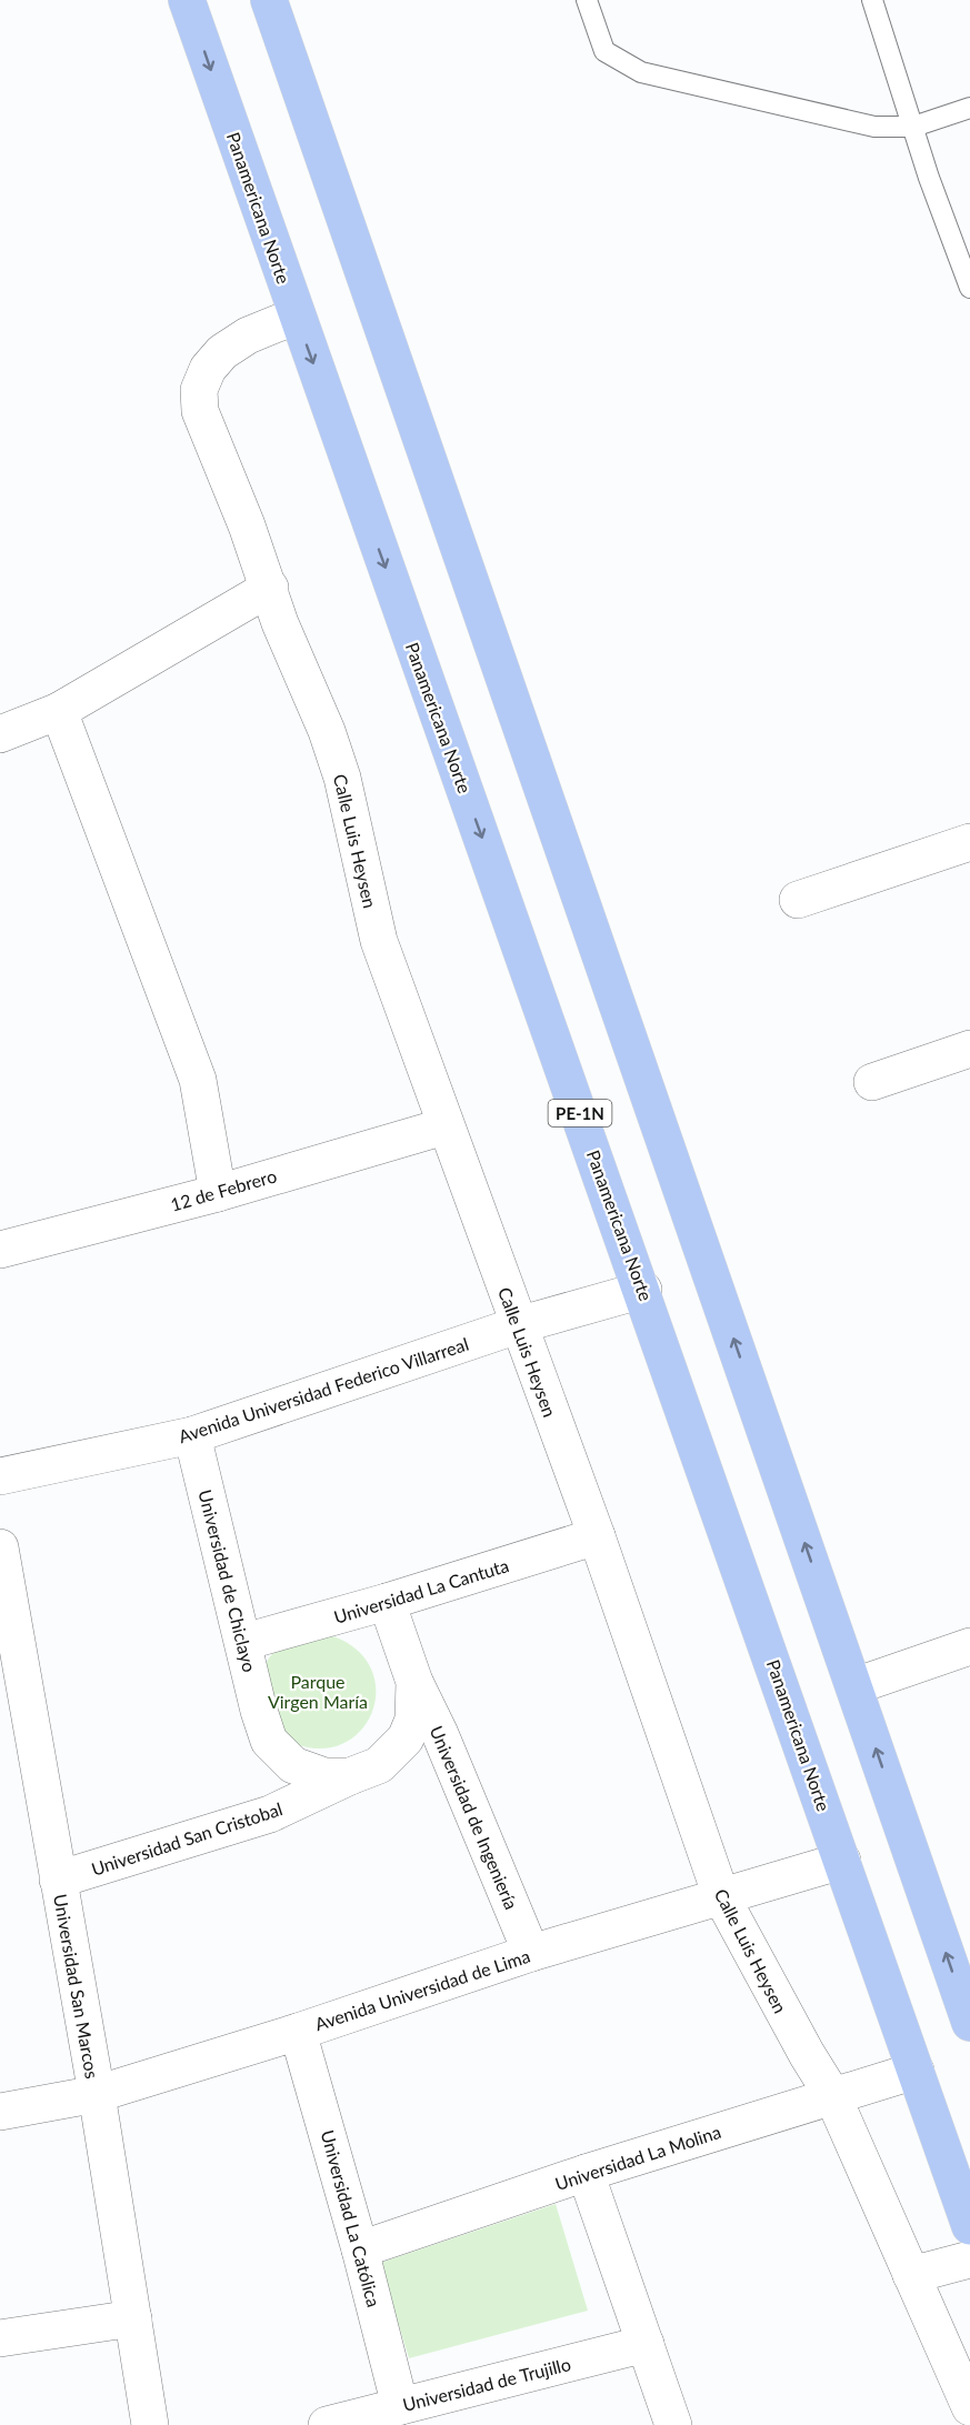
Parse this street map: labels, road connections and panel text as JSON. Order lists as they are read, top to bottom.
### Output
{
  "streets": {
    "highway": ["Panamericana Norte", "PE-1N"],
    "street": [
      "Calle Luis Heysen",
      "12 de Febrero",
      "Avenida Universidad Federico Villarreal",
      "Universidad de Chiclayo",
      "Universidad La Cantuta",
      "Universidad de Ingeniería",
      "Universidad San Cristobal",
      "Universidad San Marcos",
      "Avenida Universidad de Lima",
      "Universidad La Molina",
      "Universidad La Católica",
      "Universidad de Trujillo"
    ]
  },
  "crossings": [
    ["Panamericana Norte", "Calle Luis Heysen"],
    ["Panamericana Norte", "Avenida Universidad Federico Villarreal"],
    ["Panamericana Norte", "Avenida Universidad de Lima"],
    ["Panamericana Norte", "Universidad La Molina"],
    ["Calle Luis Heysen", "12 de Febrero"],
    ["Calle Luis Heysen", "Avenida Universidad Federico Villarreal"],
    ["Calle Luis Heysen", "Universidad La Cantuta"],
    ["Calle Luis Heysen", "Avenida Universidad de Lima"],
    ["Calle Luis Heysen", "Universidad La Molina"],
    ["Avenida Universidad Federico Villarreal", "Universidad de Chiclayo"],
    ["Universidad de Chiclayo", "Universidad La Cantuta"],
    ["Universidad de Chiclayo", "Universidad de Ingeniería"],
    ["Universidad de Chiclayo", "Universidad San Cristobal"],
    ["Universidad La Cantuta", "Universidad de Ingeniería"],
    ["Universidad La Cantuta", "Universidad San Cristobal"],
    ["Universidad de Ingeniería", "Universidad San Cristobal"],
    ["Universidad de Ingeniería", "Avenida Universidad de Lima"],
    ["Universidad San Cristobal", "Universidad San Marcos"],
    ["Universidad San Marcos", "Avenida Universidad de Lima"],
    ["Avenida Universidad de Lima", "Universidad La Católica"],
    ["Universidad La Molina", "Universidad La Católica"],
    ["Universidad La Católica", "Universidad de Trujillo"]
  ],
  "parks": ["Parque Virgen María"]
}
